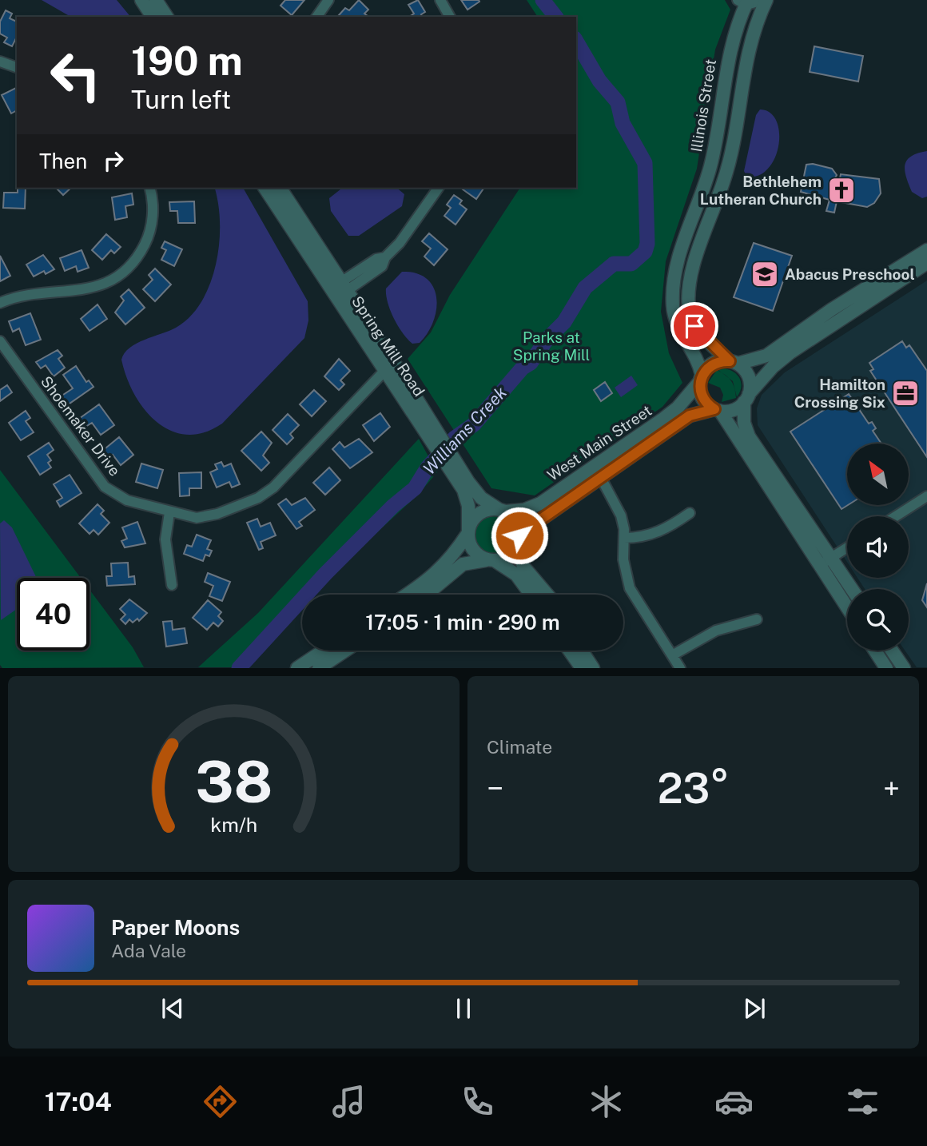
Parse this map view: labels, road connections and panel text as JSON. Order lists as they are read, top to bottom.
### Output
{
  "streets": {
    "street": [
      "Illinois Street",
      "Spring Mill Road",
      "Shoemaker Drive",
      "West Main Street"
    ]
  },
  "crossings": [
    ["Illinois Street", "West Main Street"],
    ["Spring Mill Road", "Shoemaker Drive"],
    ["Spring Mill Road", "West Main Street"]
  ],
  "water": ["Williams Creek"],
  "parks": ["Parks at Spring Mill"],
  "places": {
    "church": ["Bethlehem Lutheran Church"],
    "school or university": ["Abacus Preschool"],
    "office": ["Hamilton Crossing Six"]
  },
  "north": "top left",
  "page": {
    "turn": ["190 m", "Turn left"],
    "then": "Then",
    "limit": "40",
    "trip": "17:05 · 1 min · 290 m",
    "tile": "Climate",
    "heat": ["−", "23°", "+"],
    "song": ["Paper Moons", "Ada Vale"],
    "tabs": "17:04",
    "gauge": ["38", "km/h"]
  }
}
